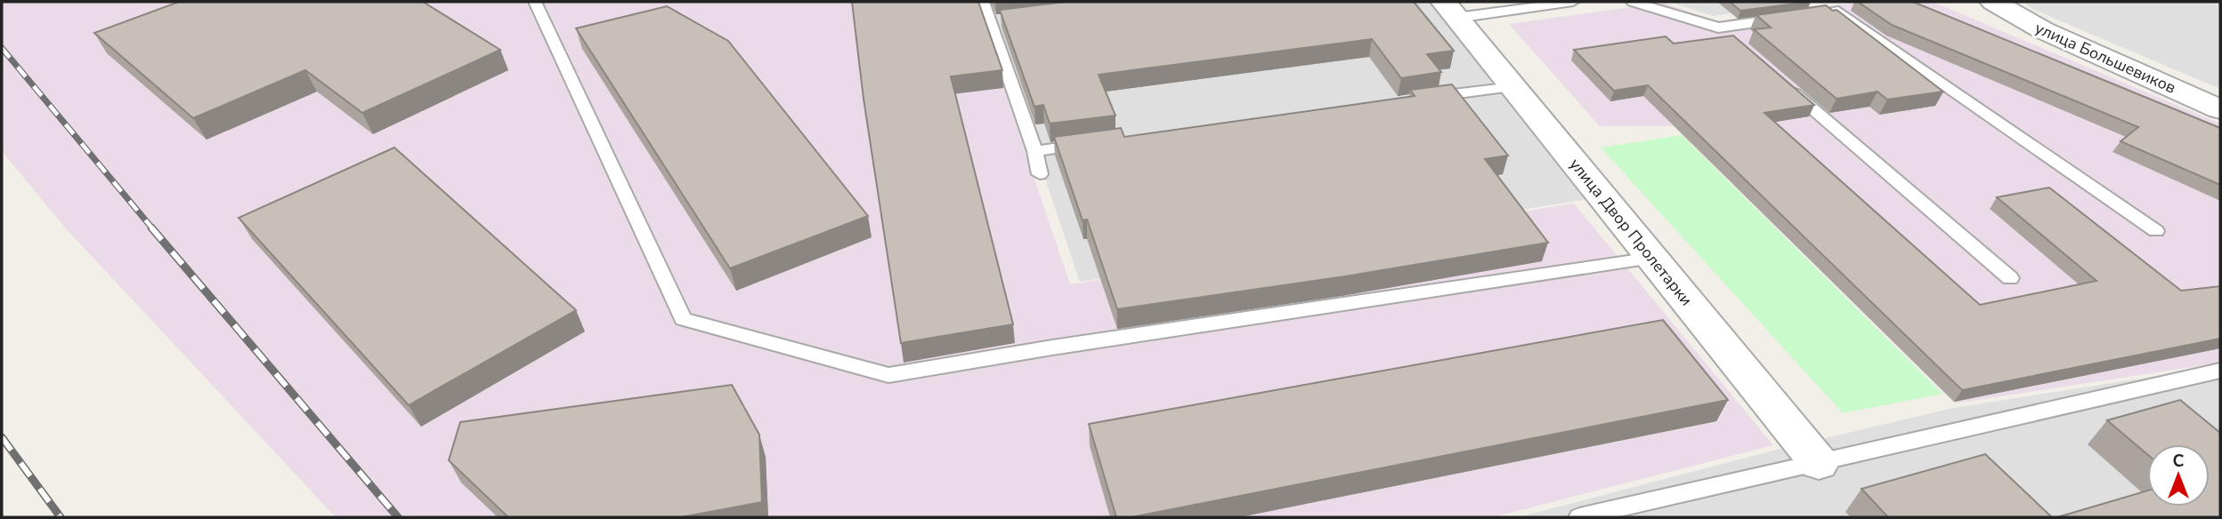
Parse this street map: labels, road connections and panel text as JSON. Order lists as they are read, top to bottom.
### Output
{
  "streets": {
    "street": ["улица Большевиков", "улица Двор Пролетарки"]
  },
  "north": "top"
}
